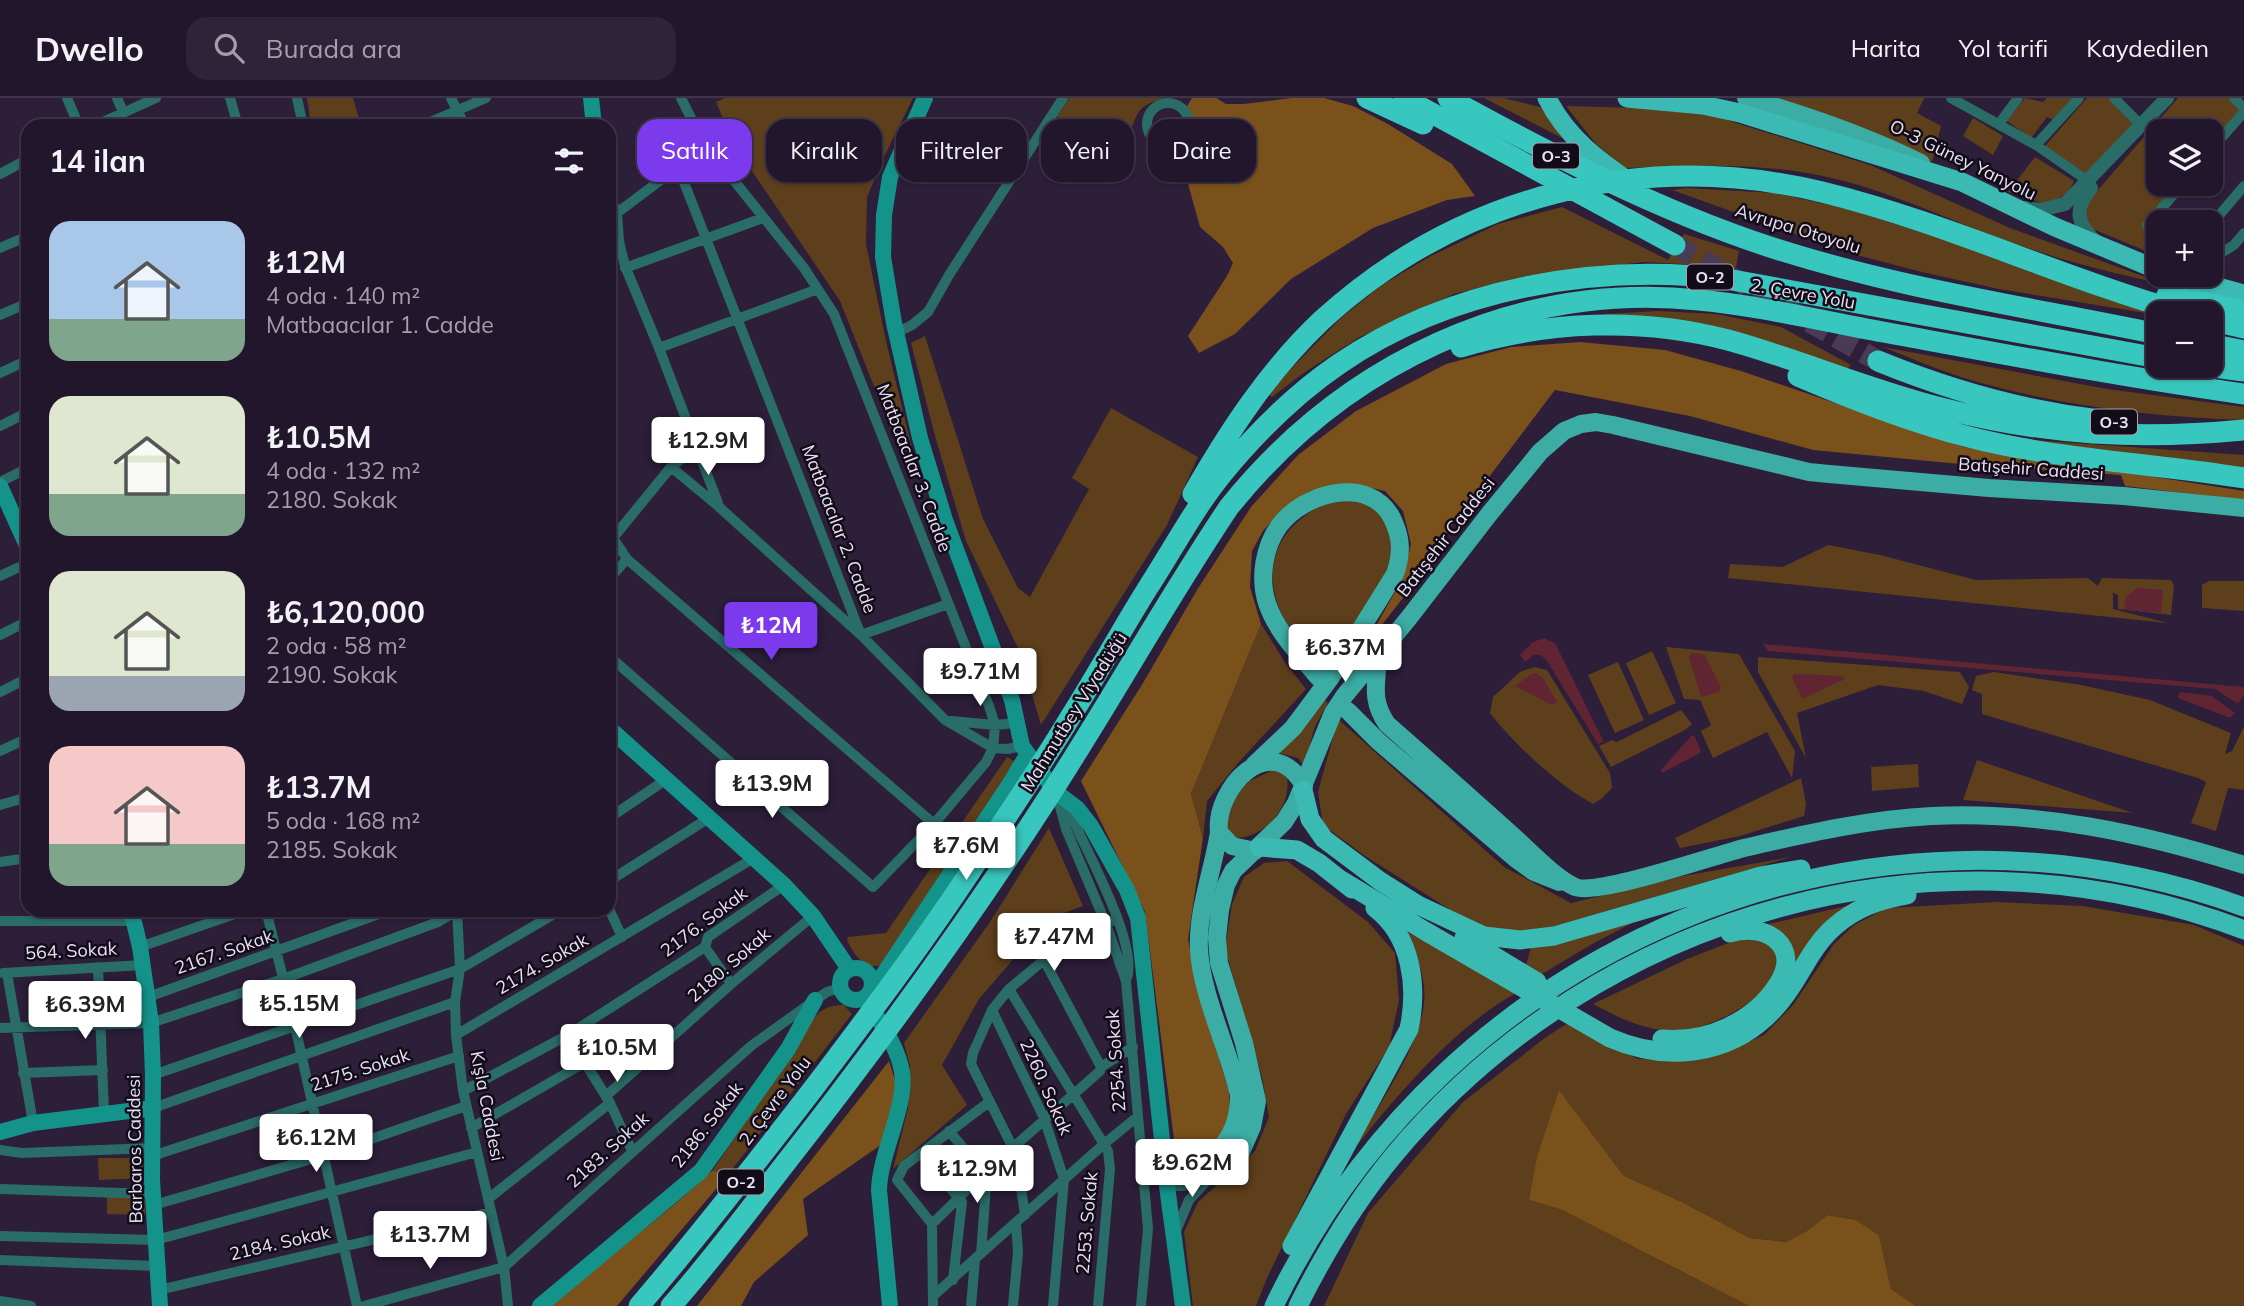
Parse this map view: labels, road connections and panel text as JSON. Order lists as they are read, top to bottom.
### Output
{
  "streets": {
    "highway": [
      "O-3",
      "O-3 Güney Yanyolu",
      "Avrupa Otoyolu",
      "O-2",
      "2. Çevre Yolu",
      "Mahmutbey Viyadüğü"
    ],
    "main road": ["Batışehir Caddesi", "2186. Sokak", "Barbaros Caddesi"],
    "street": [
      "Matbaacılar 3. Cadde",
      "Matbaacılar 2. Cadde",
      "2176. Sokak",
      "564. Sokak",
      "2167. Sokak",
      "2174. Sokak",
      "2180. Sokak",
      "2254. Sokak",
      "2175. Sokak",
      "2260. Sokak",
      "Kışla Caddesi",
      "2183. Sokak",
      "2253. Sokak",
      "2184. Sokak"
    ]
  },
  "crossings": [
    ["2. Çevre Yolu", "Mahmutbey Viyadüğü"],
    ["2176. Sokak", "Kışla Caddesi"],
    ["564. Sokak", "Barbaros Caddesi"],
    ["2167. Sokak", "Barbaros Caddesi"],
    ["2174. Sokak", "Kışla Caddesi"],
    ["2180. Sokak", "Kışla Caddesi"],
    ["2175. Sokak", "Kışla Caddesi"],
    ["2175. Sokak", "Barbaros Caddesi"],
    ["Kışla Caddesi", "2183. Sokak"],
    ["Kışla Caddesi", "2184. Sokak"],
    ["2186. Sokak", "2183. Sokak"],
    ["Barbaros Caddesi", "2184. Sokak"]
  ],
  "page": {
    "header": "Dwello",
    "search": "Burada ara",
    "nav": ["Harita", "Yol tarifi", "Kaydedilen"],
    "map_buttons": ["+", "−"],
    "chip": [
      "Satılık",
      "Kiralık",
      "Filtreler",
      "Yeni",
      "Daire"
    ],
    "heading": "14 ilan",
    "list": [
      {
        "name": "₺12M",
        "note": "4 oda · 140 m² · Matbaacılar 1. Cadde"
      },
      {
        "name": "₺10.5M",
        "note": "4 oda · 132 m² · 2180. Sokak"
      },
      {
        "name": "₺6,120,000",
        "note": "2 oda · 58 m² · 2190. Sokak"
      },
      {
        "name": "₺13.7M",
        "note": "5 oda · 168 m² · 2185. Sokak"
      }
    ],
    "price": [
      "₺12.9M",
      "₺12M",
      "₺6.37M",
      "₺9.71M",
      "₺13.9M",
      "₺7.6M",
      "₺7.47M",
      "₺5.15M",
      "₺6.39M",
      "₺10.5M",
      "₺6.12M",
      "₺9.62M",
      "₺12.9M",
      "₺13.7M"
    ]
  }
}
